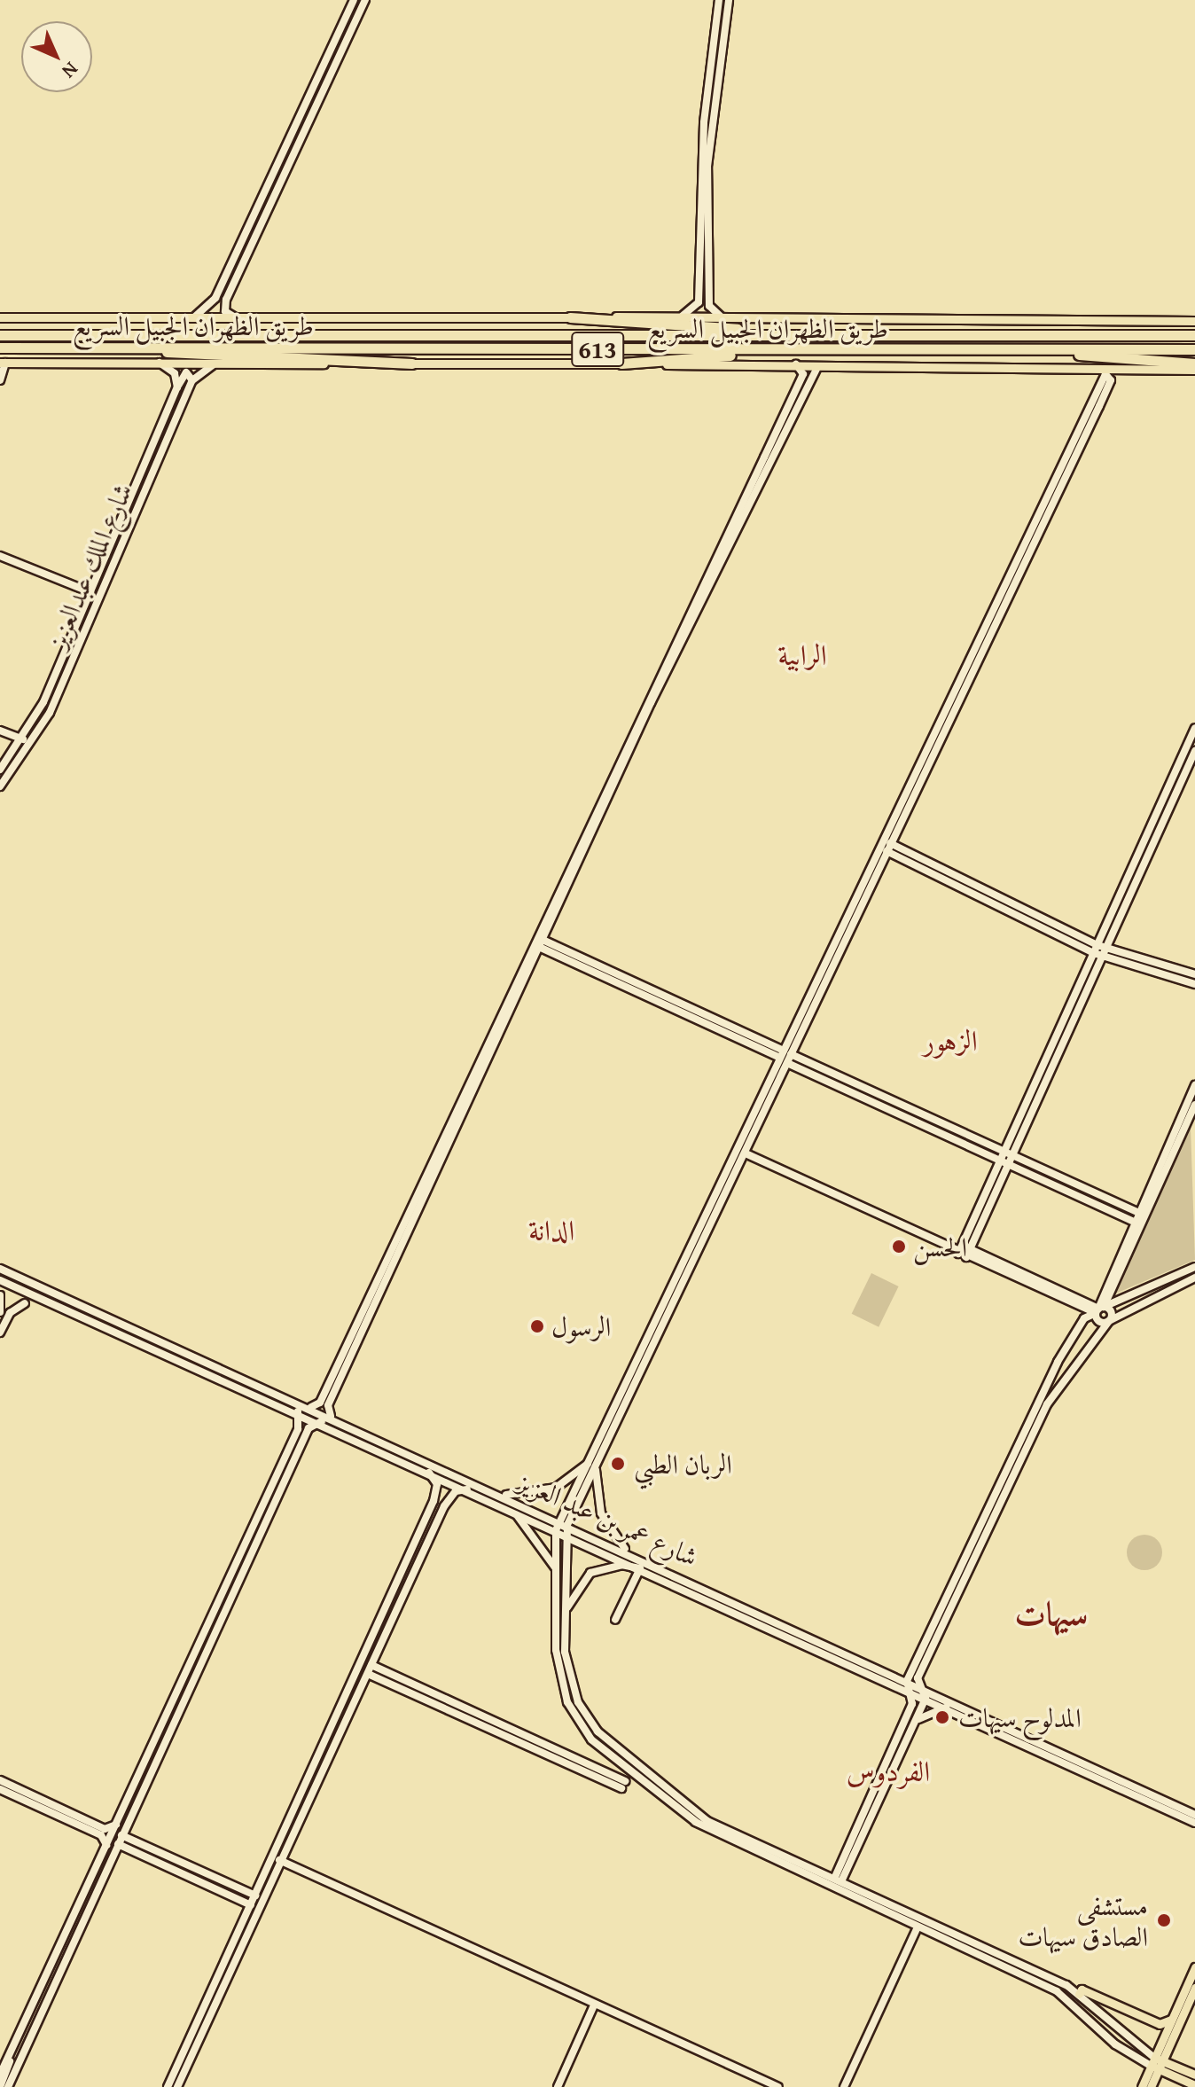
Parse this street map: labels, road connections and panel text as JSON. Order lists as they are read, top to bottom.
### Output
{
  "streets": {
    "highway": ["طريق الظهران الجبيل السريع", "613"],
    "street": ["شارع الملك عبدالعزيز", "شارع عمر بن عبد العزيز"]
  },
  "districts": [
    "الرابية",
    "الزهور",
    "الدانة",
    "سيهات",
    "الفردوس"
  ],
  "places": [
    "الحسن",
    "الرسول",
    "الربان الطبي",
    "المدلوح سيهات",
    "مستشفى الصادق سيهات"
  ],
  "north": "bottom right"
}
